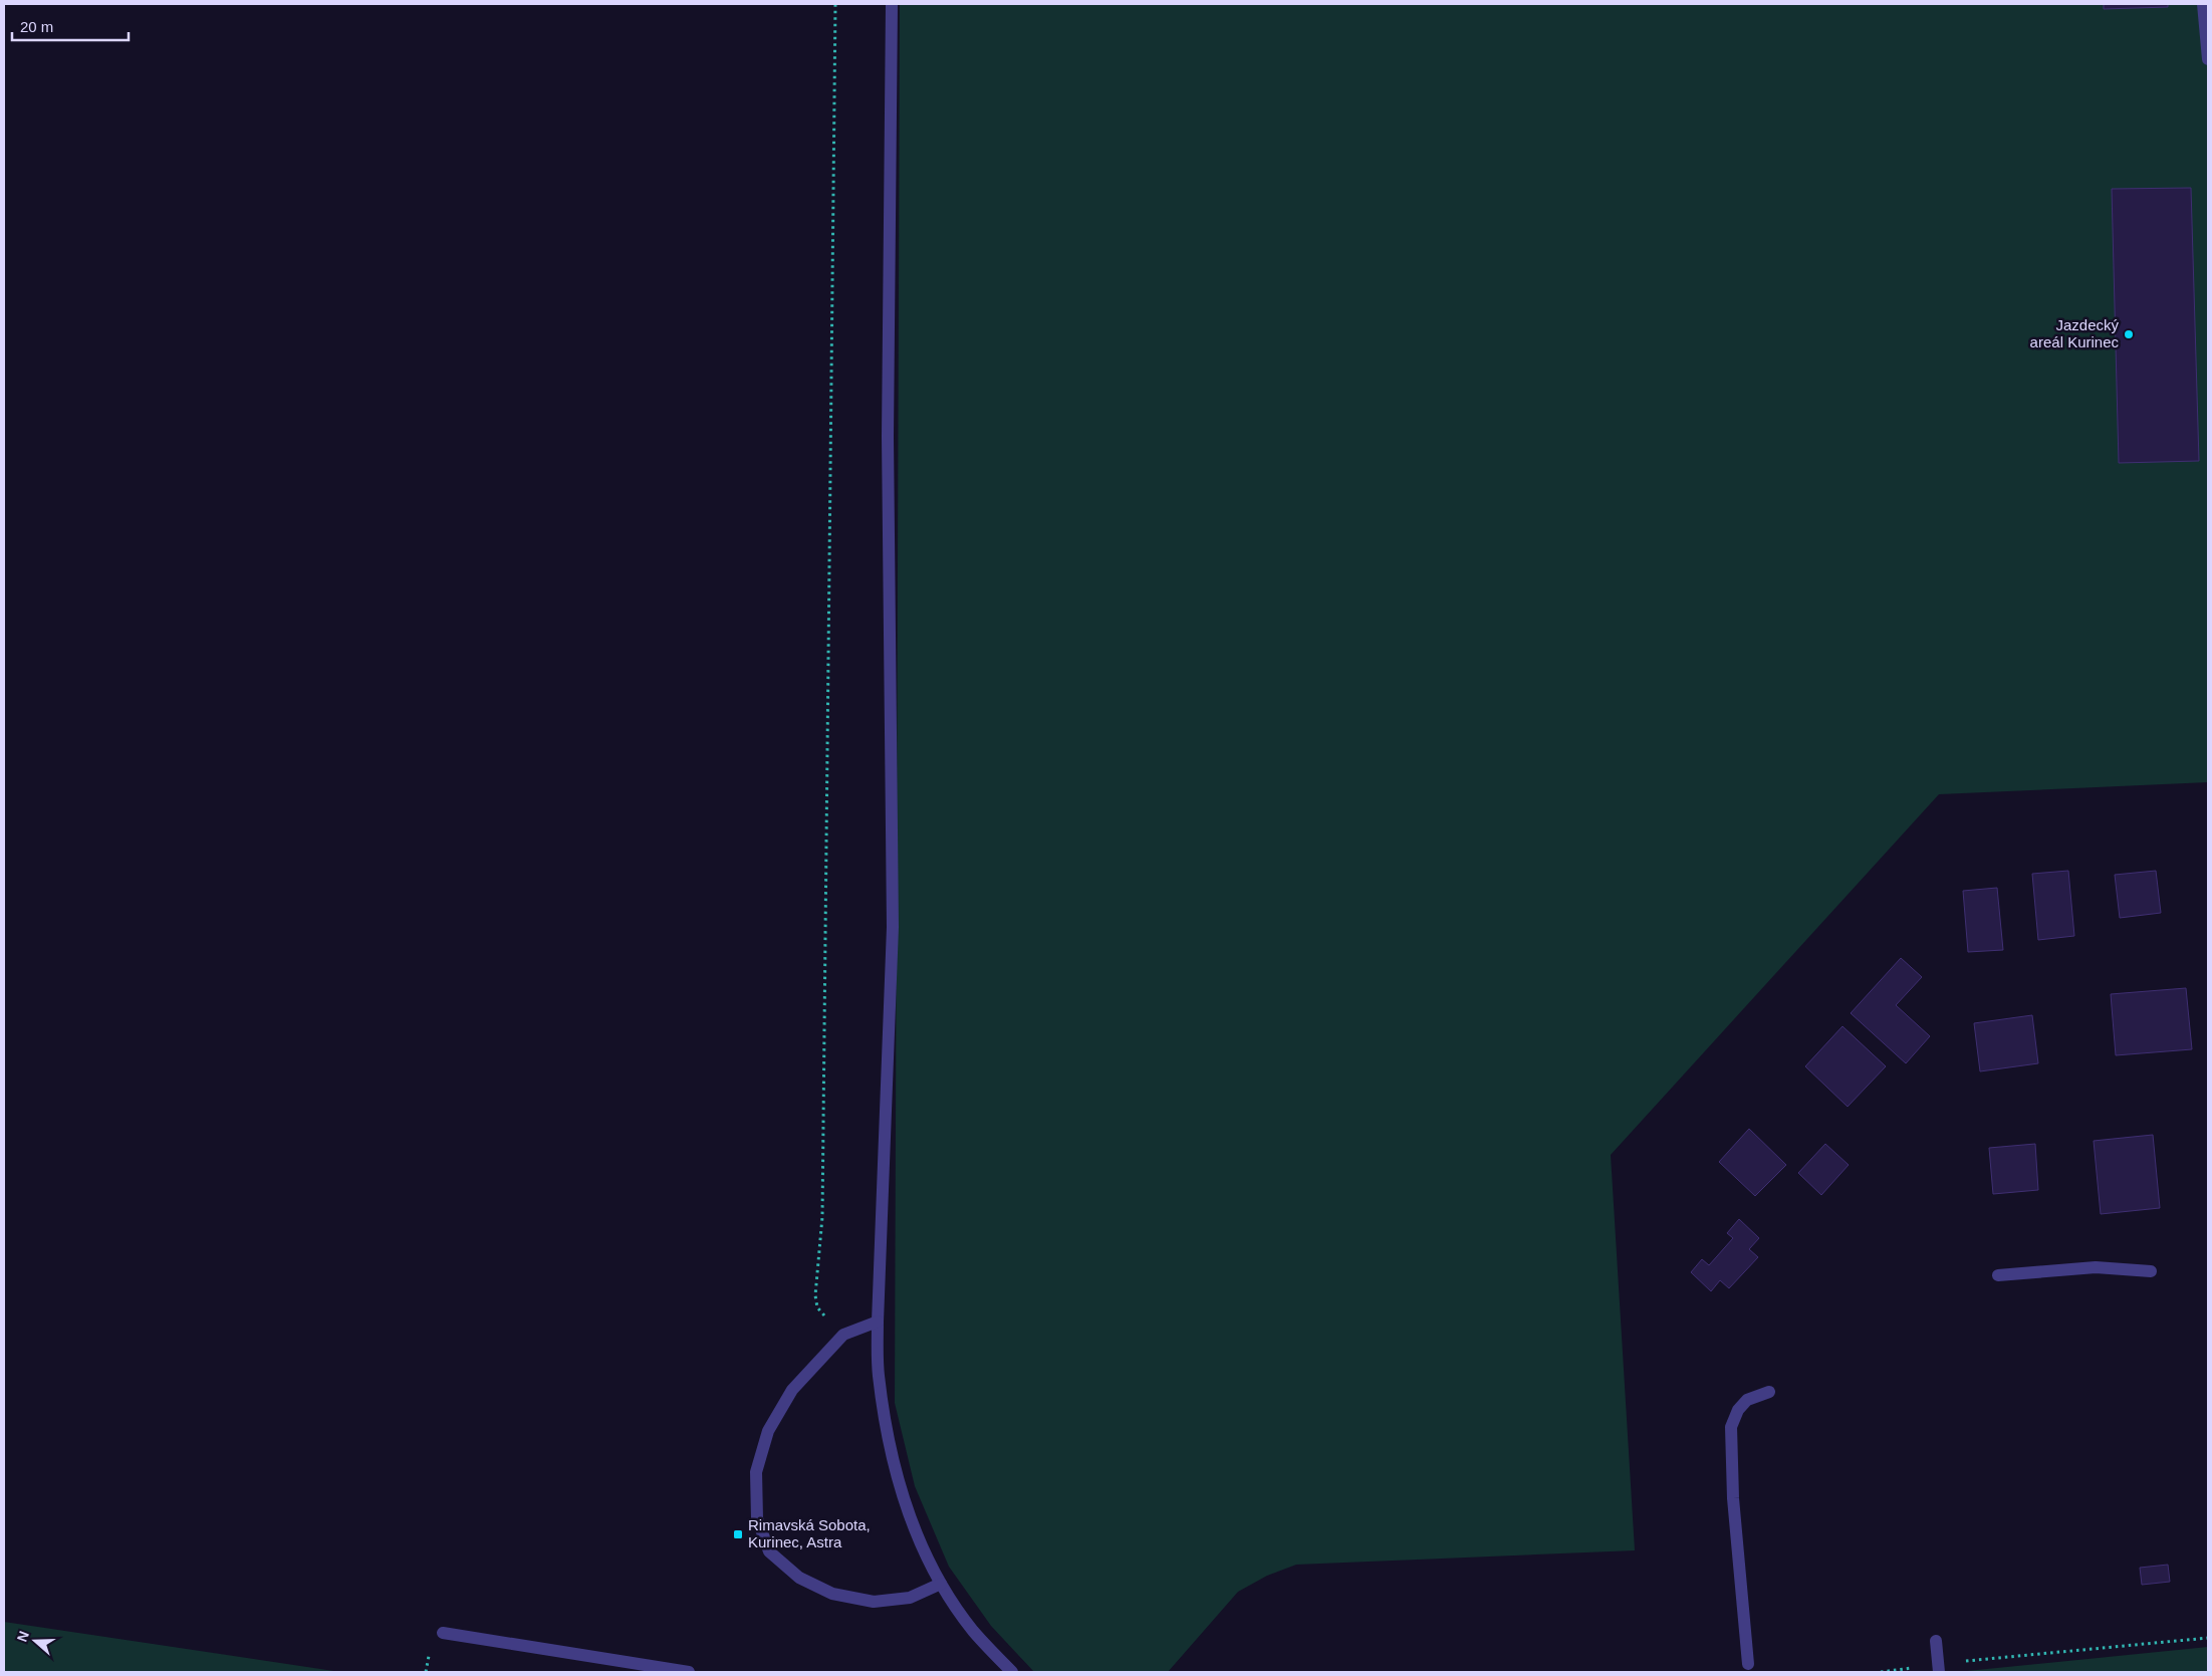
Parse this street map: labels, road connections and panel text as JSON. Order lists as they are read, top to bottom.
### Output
{
  "places": {
    "other": ["Jazdecký areál Kurinec"],
    "transit": ["Rimavská Sobota, Kurinec, Astra"]
  },
  "scale_bar": "20 m",
  "north": "left"
}
